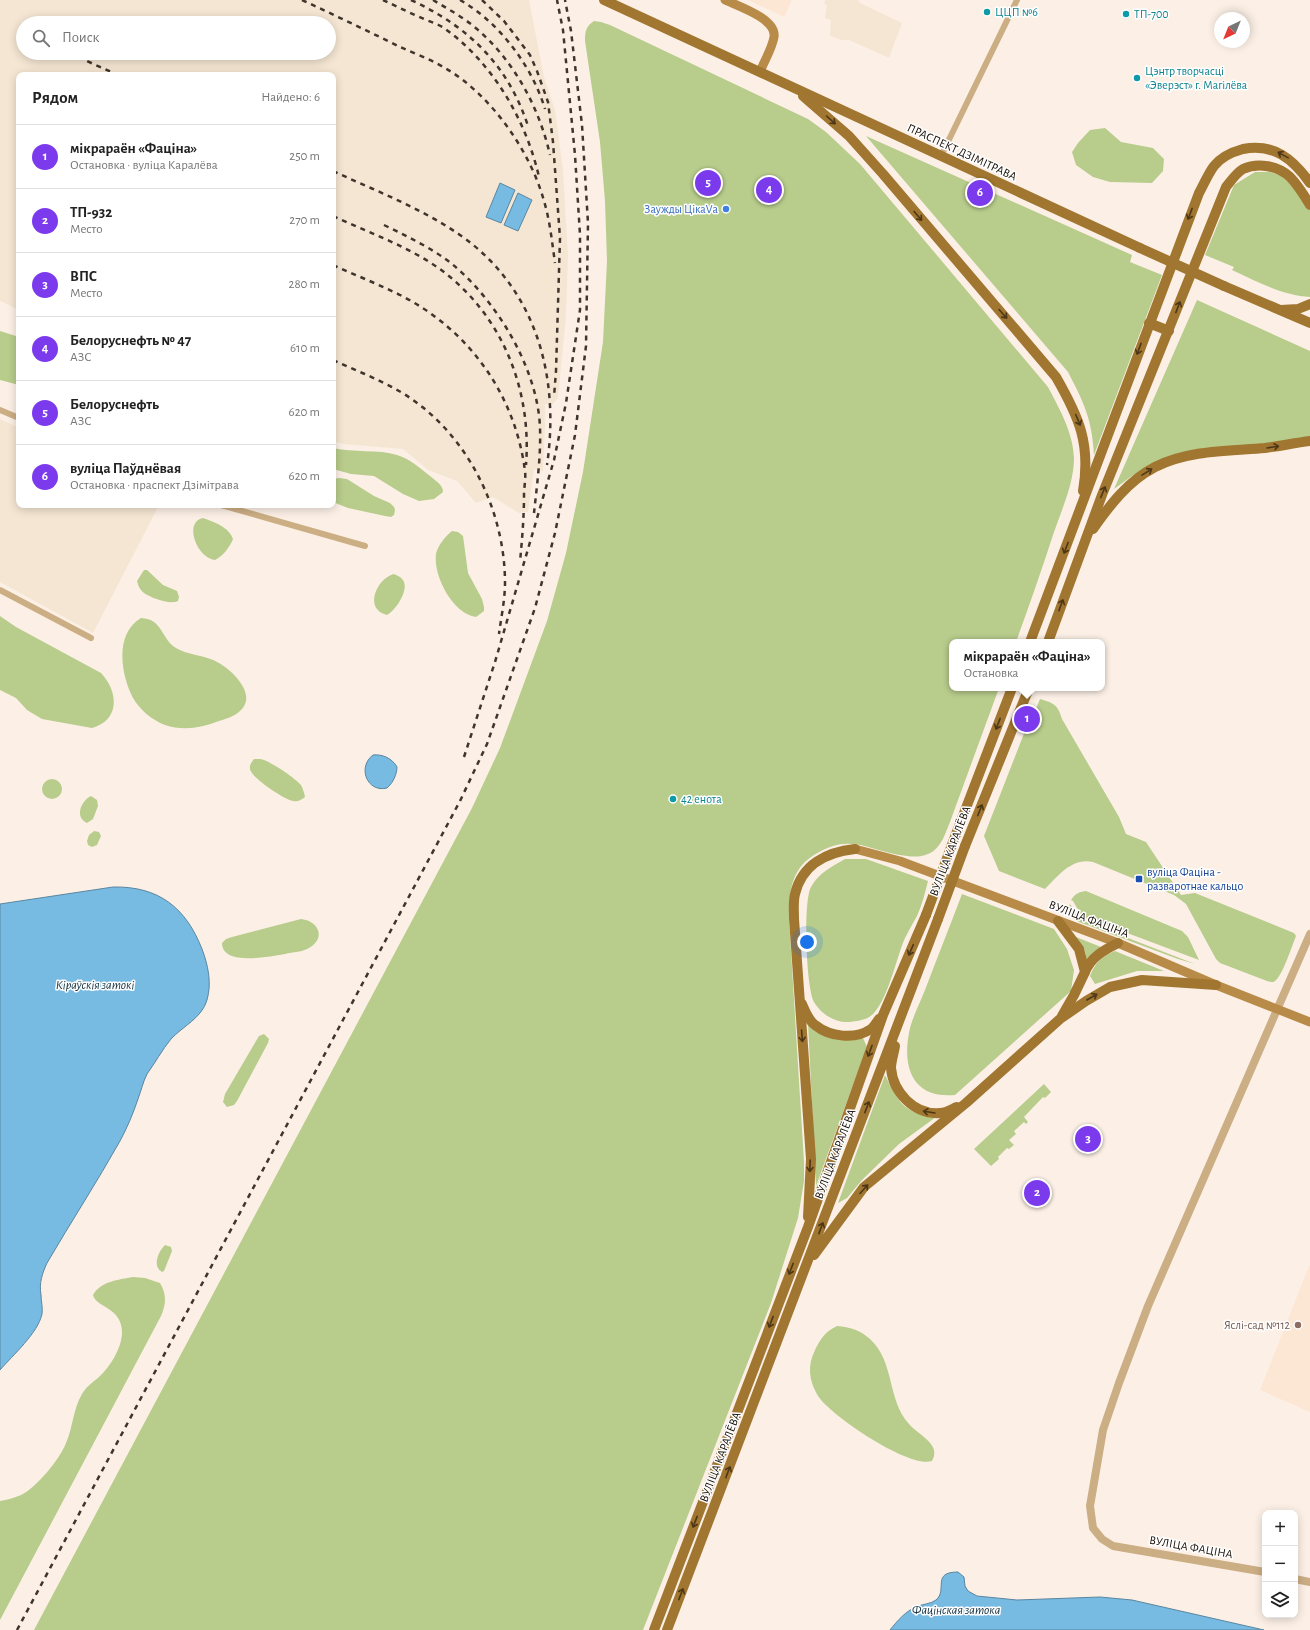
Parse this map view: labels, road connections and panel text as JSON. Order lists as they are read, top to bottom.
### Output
{
  "streets": {
    "main road": ["ПРАСПЕКТ ДЗІМІТРАВА", "ВУЛІЦА КАРАЛЁВА", "ВУЛІЦА ФАЦІНА"]
  },
  "water": ["Кіраўскія затокі", "Фацінская затока"],
  "places": {
    "other": [
      "ЦЦП №6",
      "ТП-700",
      "Цэнтр творчасці «Эверэст» г. Магілёва",
      "Заужды ЦікаVа",
      "42 енота",
      "Яслі-сад №112"
    ],
    "transit": ["вуліца Фаціна - разваротнае кальцо"]
  },
  "north": "bottom left",
  "page": {
    "search": "Поиск",
    "heading": ["Рядом", "Найдено: 6"],
    "list": [
      {
        "mark": "1",
        "name": "мікрараён «Фаціна»",
        "note": "Остановка · вуліца Каралёва",
        "value": "250 m"
      },
      {
        "mark": "2",
        "name": "ТП-932",
        "note": "Место",
        "value": "270 m"
      },
      {
        "mark": "3",
        "name": "ВПС",
        "note": "Место",
        "value": "280 m"
      },
      {
        "mark": "4",
        "name": "Белоруснефть № 47",
        "note": "АЗС",
        "value": "610 m"
      },
      {
        "mark": "5",
        "name": "Белоруснефть",
        "note": "АЗС",
        "value": "620 m"
      },
      {
        "mark": "6",
        "name": "вуліца Паўднёвая",
        "note": "Остановка · праспект Дзімітрава",
        "value": "620 m"
      }
    ],
    "pins": [
      "5",
      "4",
      "6",
      "1",
      "3",
      "2"
    ],
    "popup": ["мікрараён «Фаціна»", "Остановка"],
    "map_buttons": ["+", "−"]
  }
}
